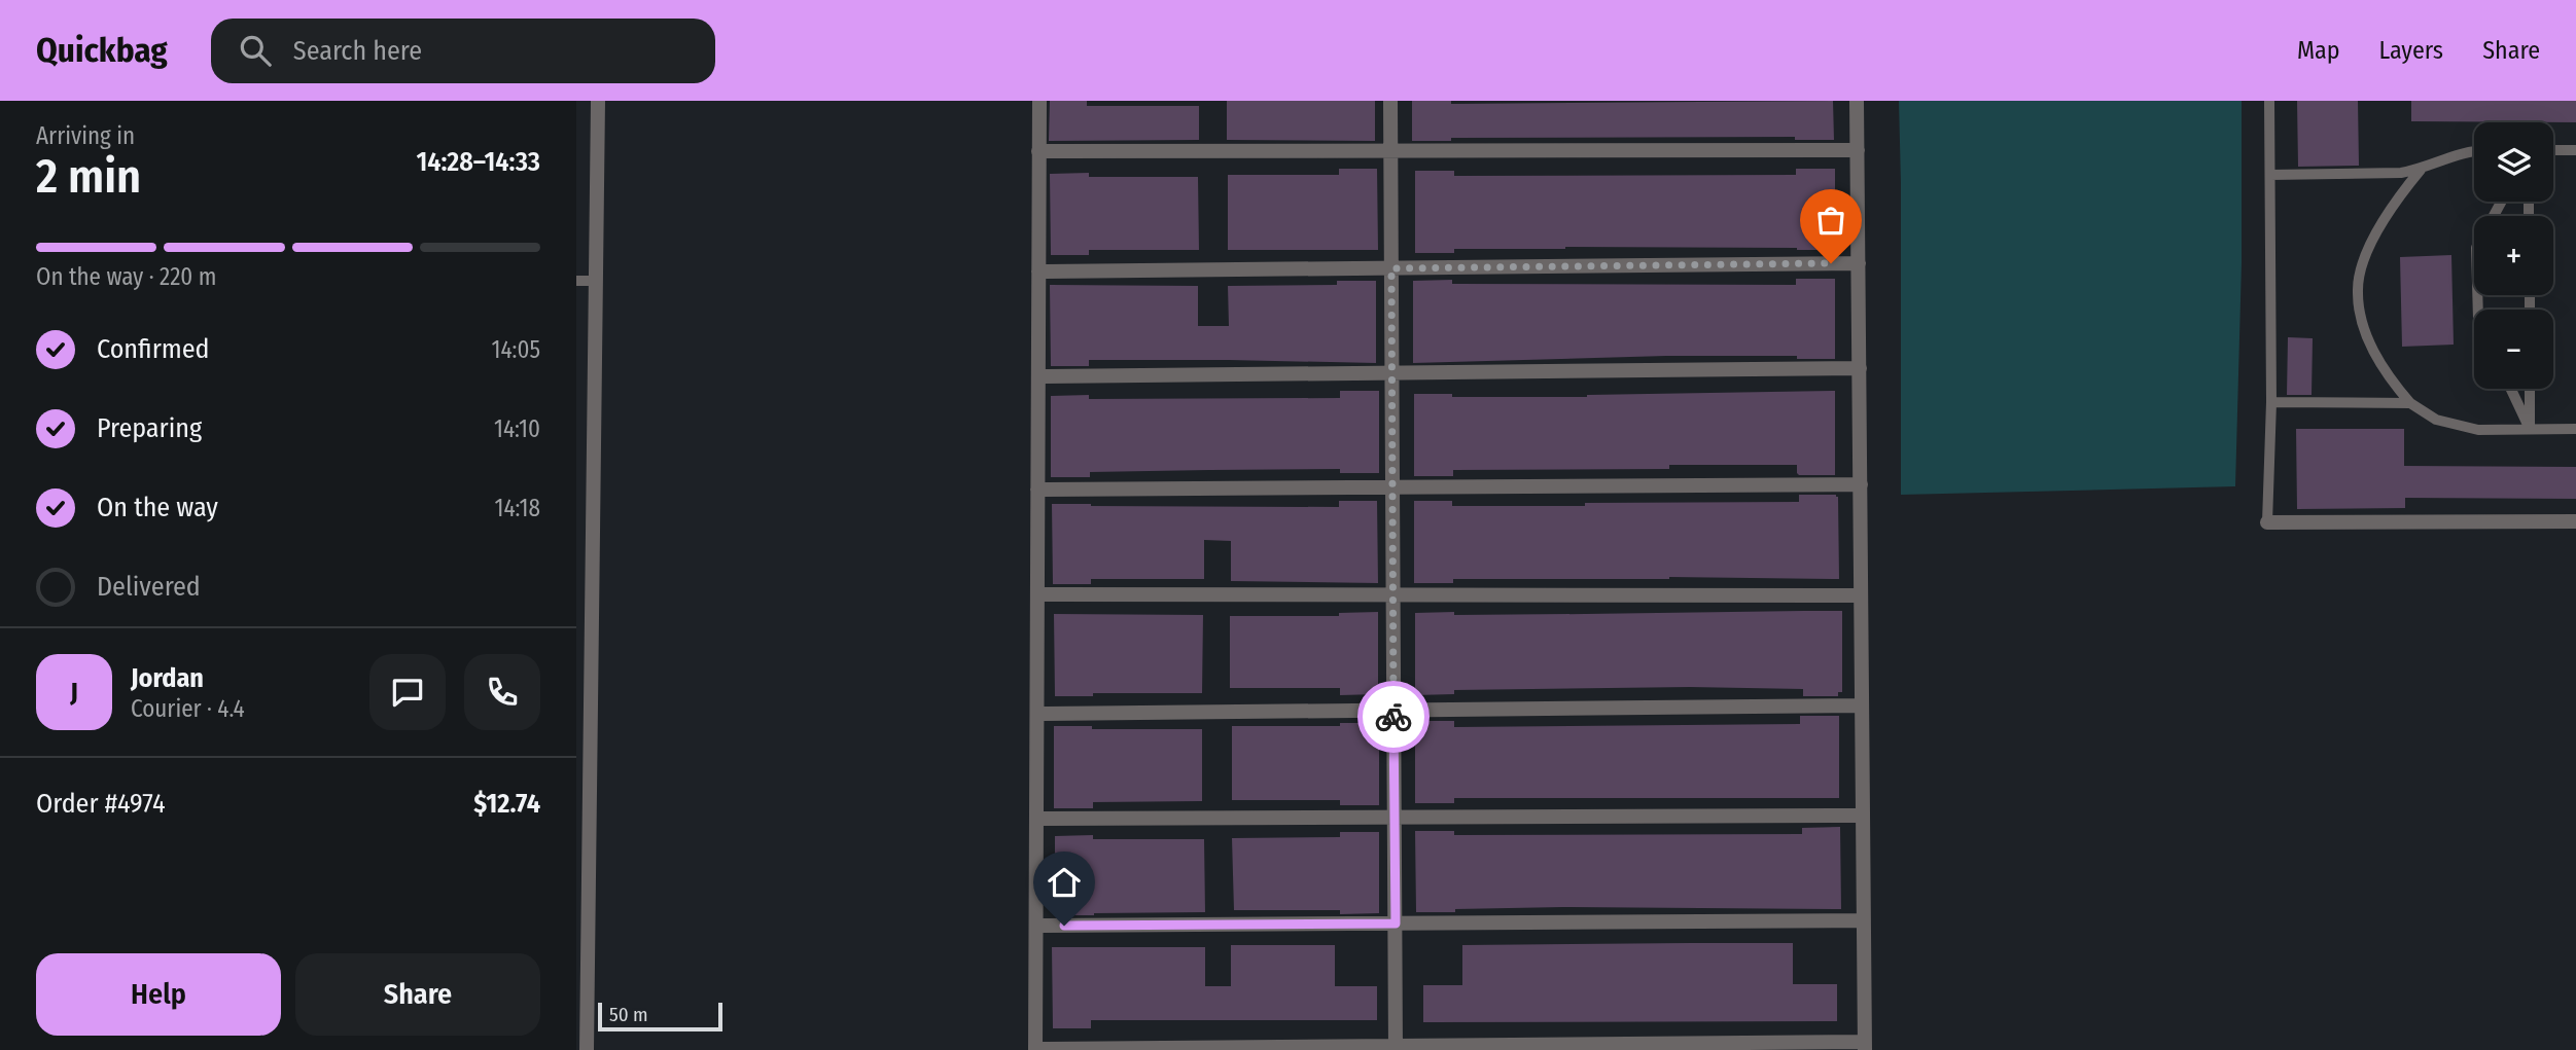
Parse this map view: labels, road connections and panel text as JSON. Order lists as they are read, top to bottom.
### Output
{
  "scale_bar": "50 m",
  "page": {
    "header": "Quickbag",
    "search": "Search here",
    "nav": ["Map", "Layers", "Share"],
    "heading": ["2 min", "Arriving in", "14:28–14:33"],
    "panel": [
      "Jordan",
      "Courier · 4.4",
      "Order #4974",
      "$12.74"
    ],
    "map_buttons": ["+", "−"],
    "bar": "On the way · 220 m",
    "list": [
      ["Confirmed", "14:05"],
      ["Preparing", "14:10"],
      ["On the way", "14:18"],
      "Delivered"
    ],
    "round": "J",
    "buttons": ["Help", "Share"],
    "scale": "50 m"
  }
}
